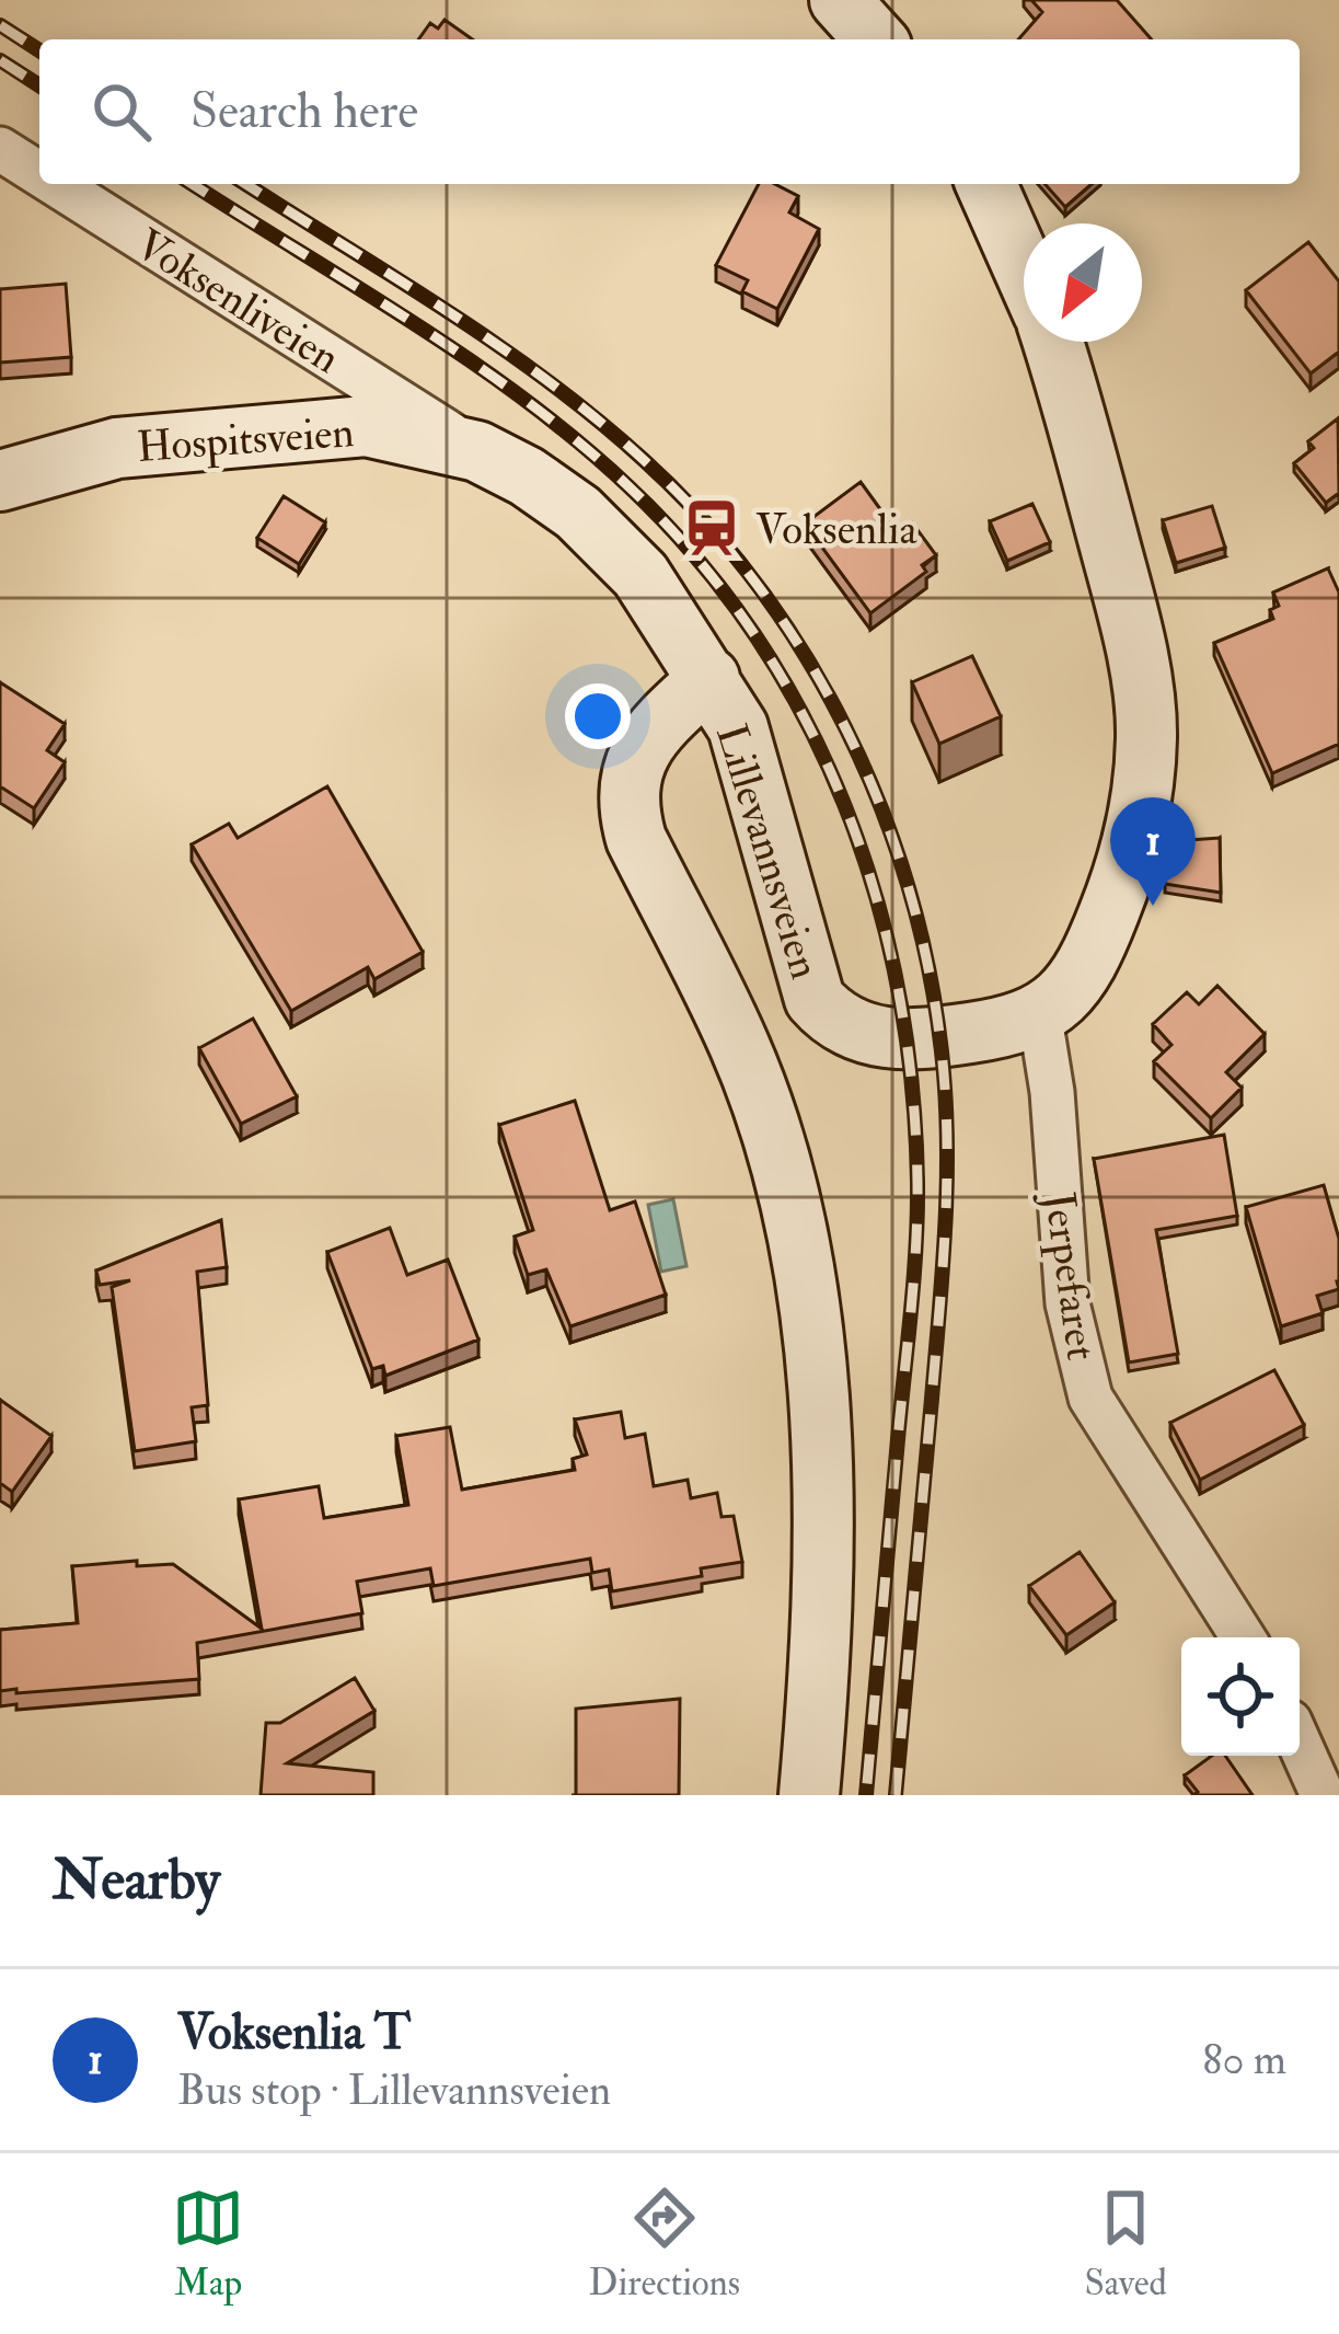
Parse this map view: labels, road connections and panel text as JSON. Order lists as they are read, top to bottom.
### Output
{
  "streets": {
    "street": [
      "Voksenliveien",
      "Hospitsveien",
      "Lillevannsveien",
      "Jerpefaret"
    ]
  },
  "crossings": [
    ["Voksenliveien", "Hospitsveien"],
    ["Hospitsveien", "Lillevannsveien"],
    ["Lillevannsveien", "Jerpefaret"]
  ],
  "places": {
    "station": ["Voksenlia"]
  },
  "north": "bottom left",
  "page": {
    "search": "Search here",
    "pins": "1",
    "heading": "Nearby",
    "list": [
      {
        "mark": "1",
        "name": "Voksenlia T",
        "note": "Bus stop · Lillevannsveien",
        "value": "80 m"
      }
    ],
    "nav": ["Map", "Directions", "Saved"]
  }
}
